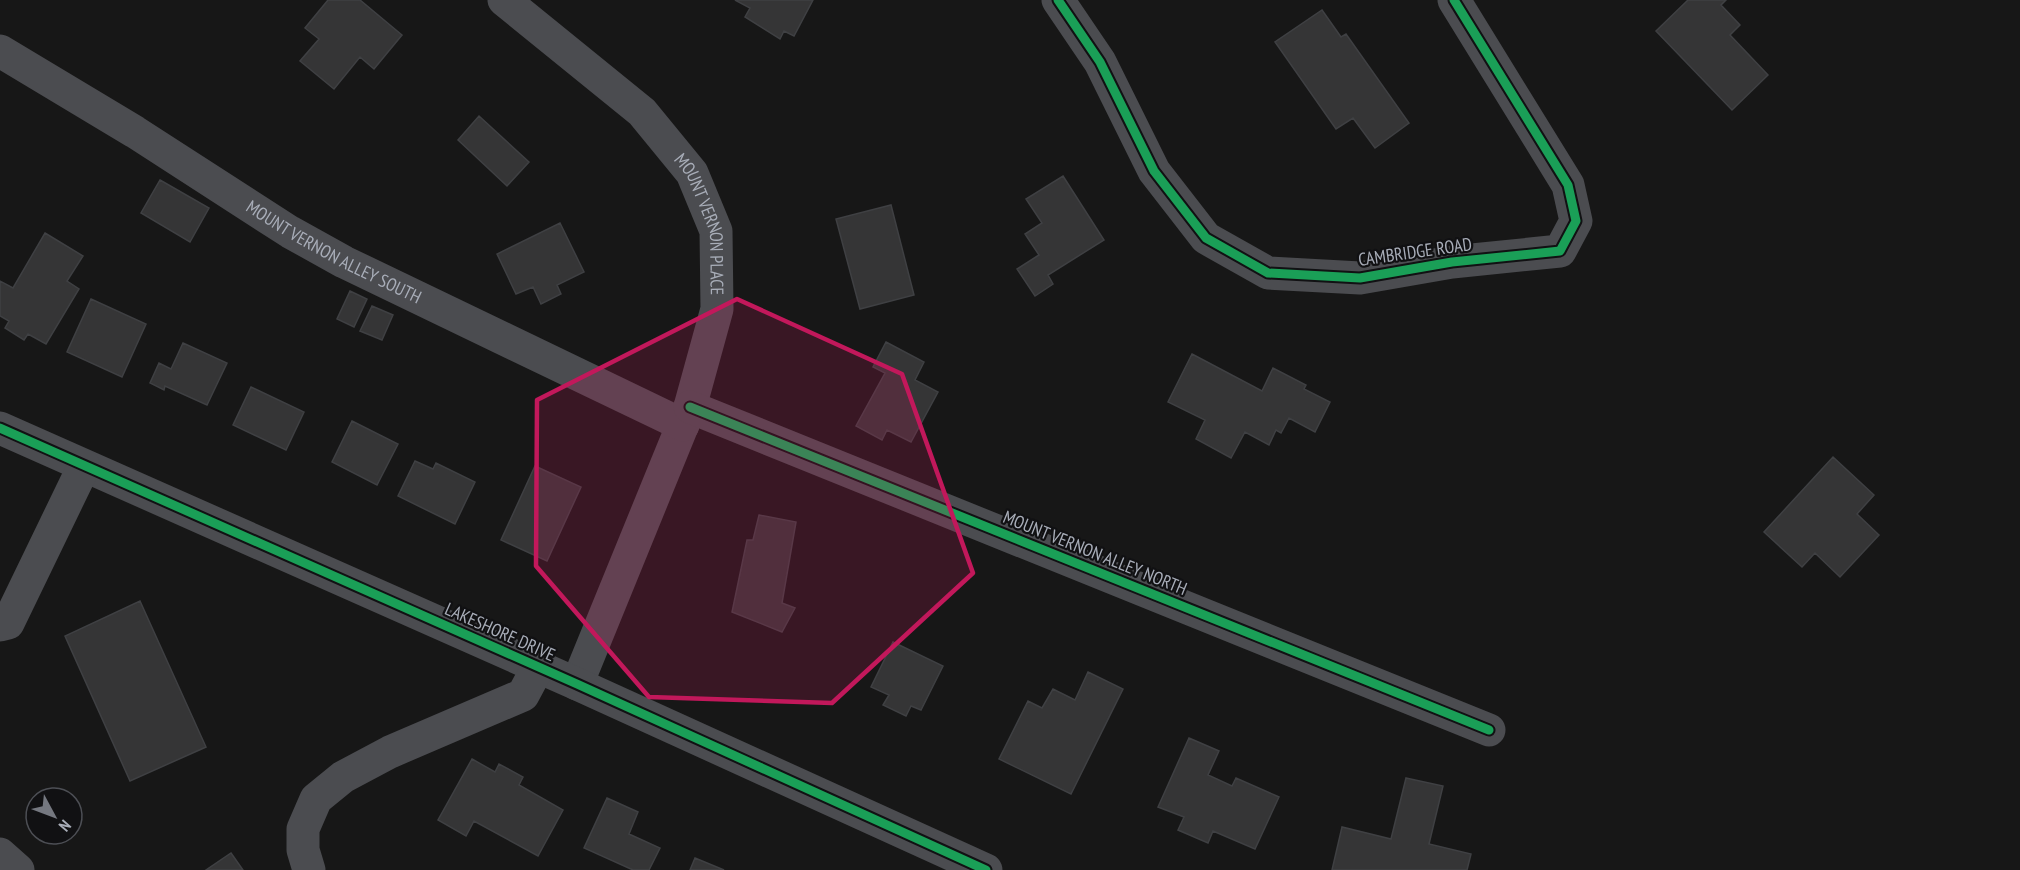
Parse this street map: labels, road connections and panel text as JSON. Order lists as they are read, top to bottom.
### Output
{
  "streets": {
    "street": [
      "MOUNT VERNON PLACE",
      "MOUNT VERNON ALLEY SOUTH",
      "CAMBRIDGE ROAD",
      "MOUNT VERNON ALLEY NORTH",
      "LAKESHORE DRIVE"
    ]
  },
  "crossings": [
    ["MOUNT VERNON PLACE", "MOUNT VERNON ALLEY SOUTH"],
    ["MOUNT VERNON PLACE", "MOUNT VERNON ALLEY NORTH"],
    ["MOUNT VERNON PLACE", "LAKESHORE DRIVE"],
    ["MOUNT VERNON ALLEY SOUTH", "MOUNT VERNON ALLEY NORTH"]
  ],
  "north": "bottom right"
}
